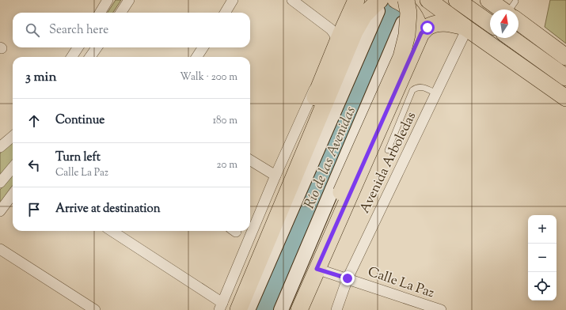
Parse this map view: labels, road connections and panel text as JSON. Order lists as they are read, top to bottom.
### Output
{
  "streets": {
    "street": ["Avenida Arboledas", "Calle La Paz"]
  },
  "crossings": [
    ["Avenida Arboledas", "Calle La Paz"]
  ],
  "water": ["Río de las Avenidas"],
  "north": "top",
  "page": {
    "search": "Search here",
    "heading": ["3 min", "Walk · 200 m"],
    "list": [
      ["Continue", "180 m"],
      ["Turn left", "Calle La Paz", "20 m"],
      "Arrive at destination"
    ],
    "map_buttons": ["+", "−"]
  }
}
